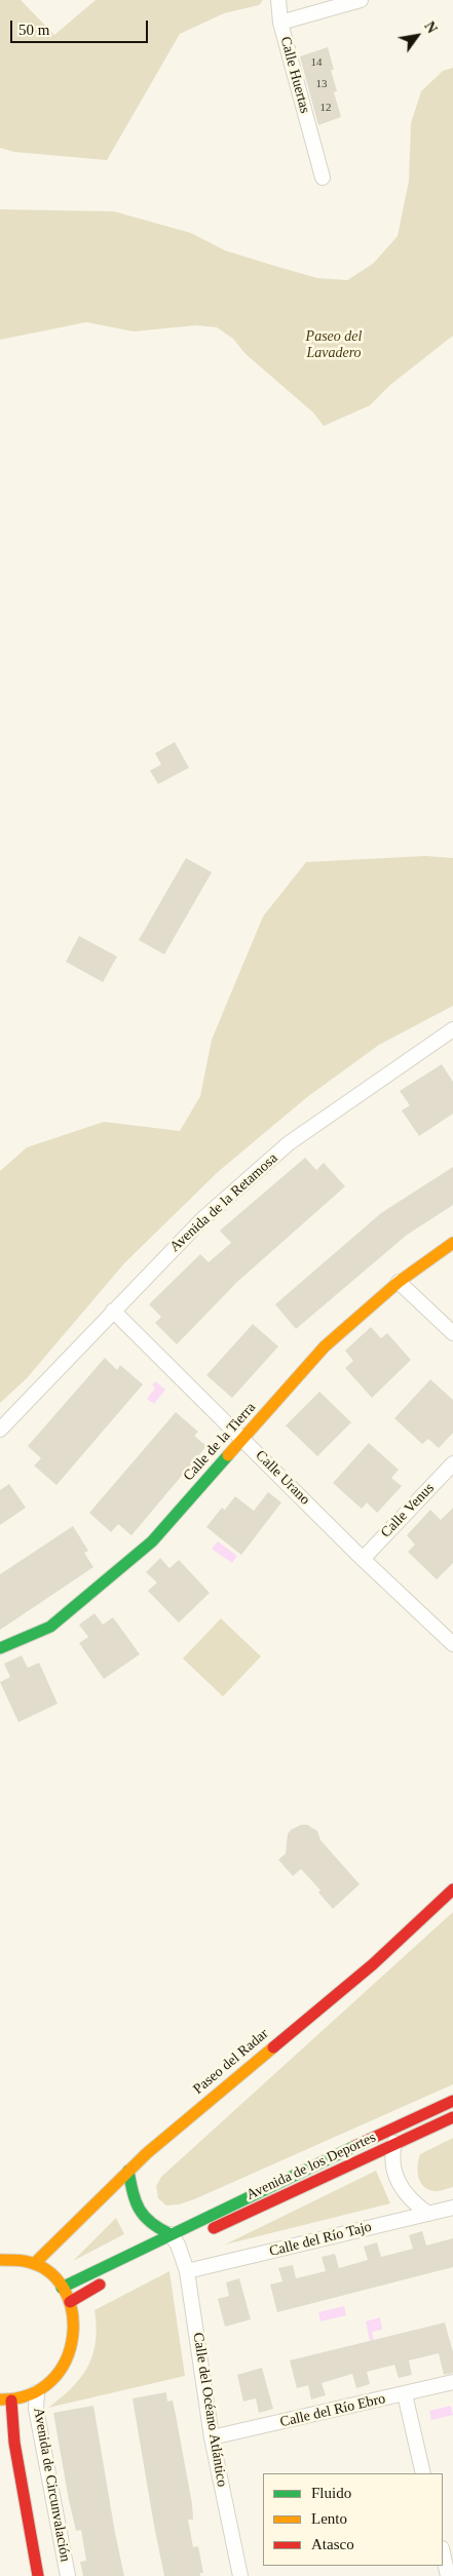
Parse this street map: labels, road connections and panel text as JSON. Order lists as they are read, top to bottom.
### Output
{
  "streets": {
    "street": [
      "Calle Huertas",
      "Avenida de la Retamosa",
      "Calle de la Tierra",
      "Calle Urano",
      "Calle Venus",
      "Paseo del Radar",
      "Avenida de los Deportes",
      "Calle del Río Tajo",
      "Calle del Océano Atlántico",
      "Calle del Río Ebro",
      "Avenida de Circunvalación"
    ]
  },
  "crossings": [
    ["Avenida de la Retamosa", "Calle Urano"],
    ["Calle de la Tierra", "Calle Urano"],
    ["Calle Urano", "Calle Venus"],
    ["Avenida de los Deportes", "Calle del Océano Atlántico"],
    ["Calle del Río Tajo", "Calle del Océano Atlántico"],
    ["Calle del Océano Atlántico", "Calle del Río Ebro"]
  ],
  "parks": ["Paseo del Lavadero"],
  "house_numbers": ["14", "13", "12"],
  "legend": ["Fluido", "Lento", "Atasco"],
  "scale_bar": "50 m",
  "north": "top right"
}
